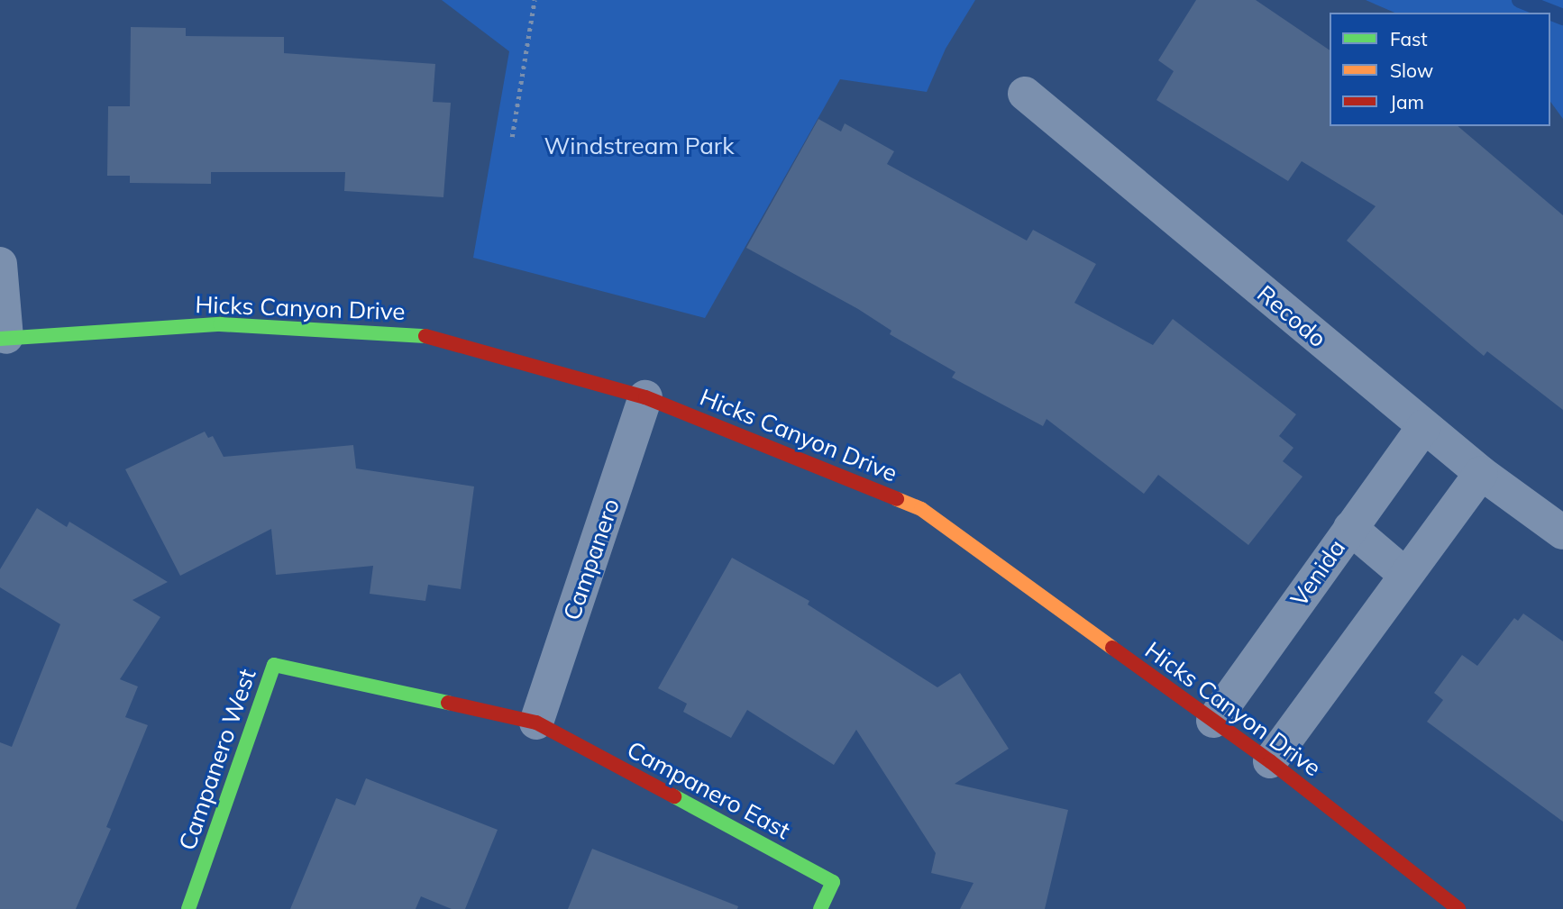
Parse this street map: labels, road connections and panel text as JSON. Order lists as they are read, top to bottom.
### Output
{
  "streets": {
    "street": [
      "Hicks Canyon Drive",
      "Recodo",
      "Campanero",
      "Venida",
      "Campanero West",
      "Campanero East"
    ]
  },
  "crossings": [
    ["Hicks Canyon Drive", "Campanero"],
    ["Hicks Canyon Drive", "Venida"],
    ["Recodo", "Venida"],
    ["Campanero", "Campanero West"],
    ["Campanero", "Campanero East"],
    ["Campanero West", "Campanero East"]
  ],
  "parks": ["Windstream Park"],
  "legend": ["Fast", "Slow", "Jam"]
}
